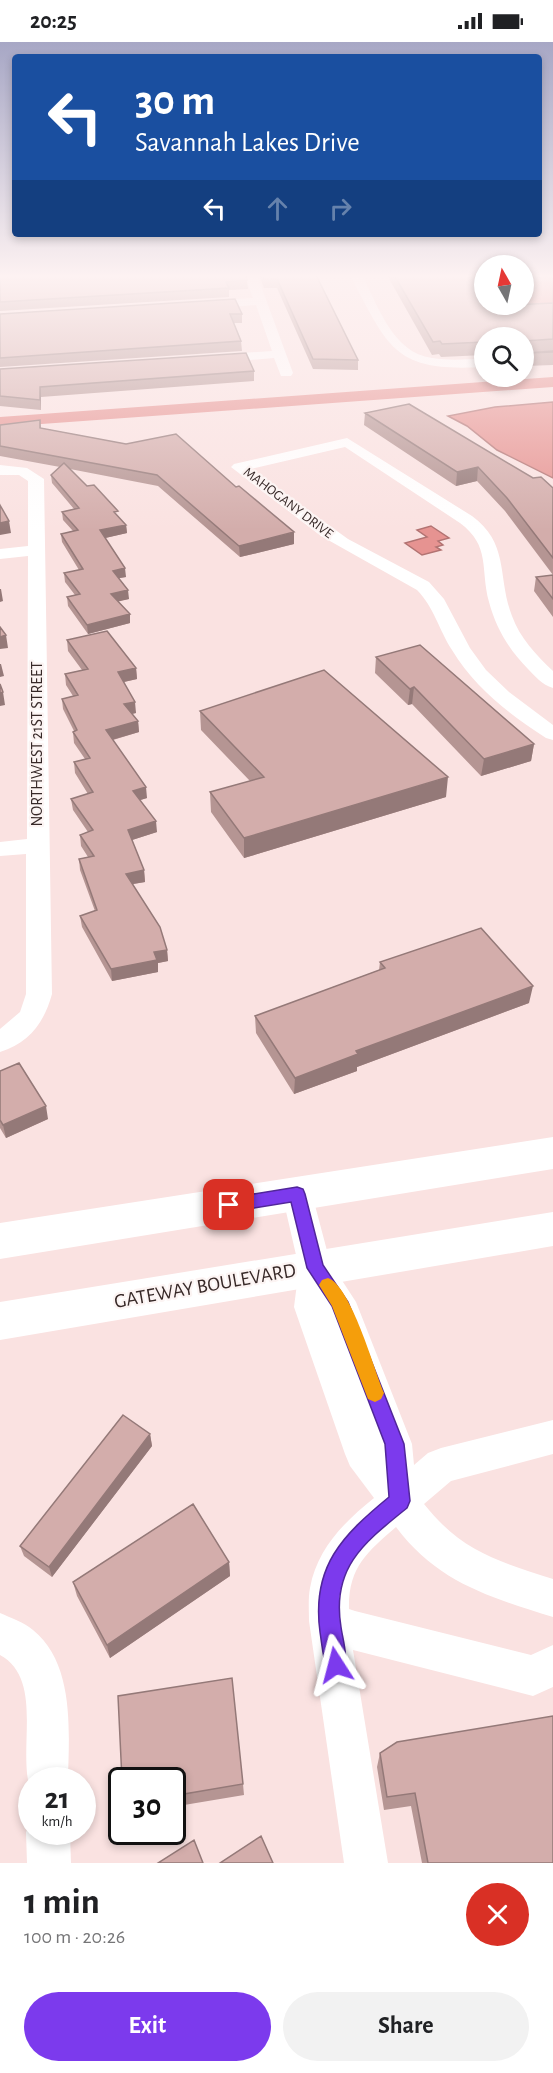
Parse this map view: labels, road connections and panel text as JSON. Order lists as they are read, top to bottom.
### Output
{
  "streets": {
    "main road": ["GATEWAY BOULEVARD"],
    "street": ["MAHOGANY DRIVE", "NORTHWEST 21ST STREET"]
  },
  "north": "top",
  "page": {
    "status": "20:25",
    "turn": ["30 m", "Savannah Lakes Drive"],
    "speed": "21 km/h",
    "limit": "30",
    "heading": ["1 min", "100 m · 20:26"],
    "buttons": ["Exit", "Share"]
  }
}
